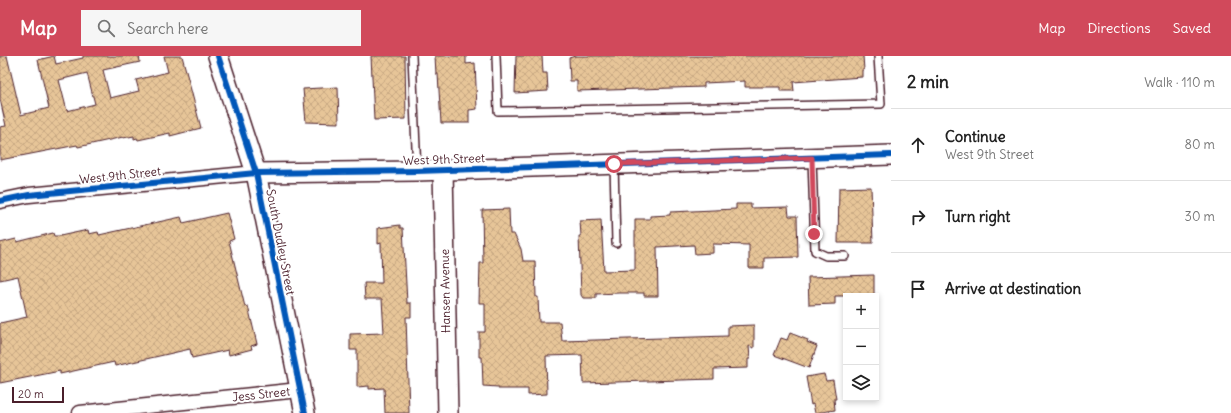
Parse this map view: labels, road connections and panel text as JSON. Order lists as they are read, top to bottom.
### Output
{
  "streets": {
    "street": [
      "West 9th Street",
      "South Dudley Street",
      "Hansen Avenue",
      "Jess Street"
    ]
  },
  "crossings": [
    ["West 9th Street", "South Dudley Street"],
    ["West 9th Street", "Hansen Avenue"],
    ["South Dudley Street", "Jess Street"]
  ],
  "scale_bar": "20 m",
  "page": {
    "header": "Map",
    "search": "Search here",
    "nav": ["Map", "Directions", "Saved"],
    "heading": ["2 min", "Walk · 110 m"],
    "list": [
      ["Continue", "West 9th Street", "80 m"],
      ["Turn right", "30 m"],
      "Arrive at destination"
    ],
    "map_buttons": ["+", "−"],
    "scale": "20 m"
  }
}
